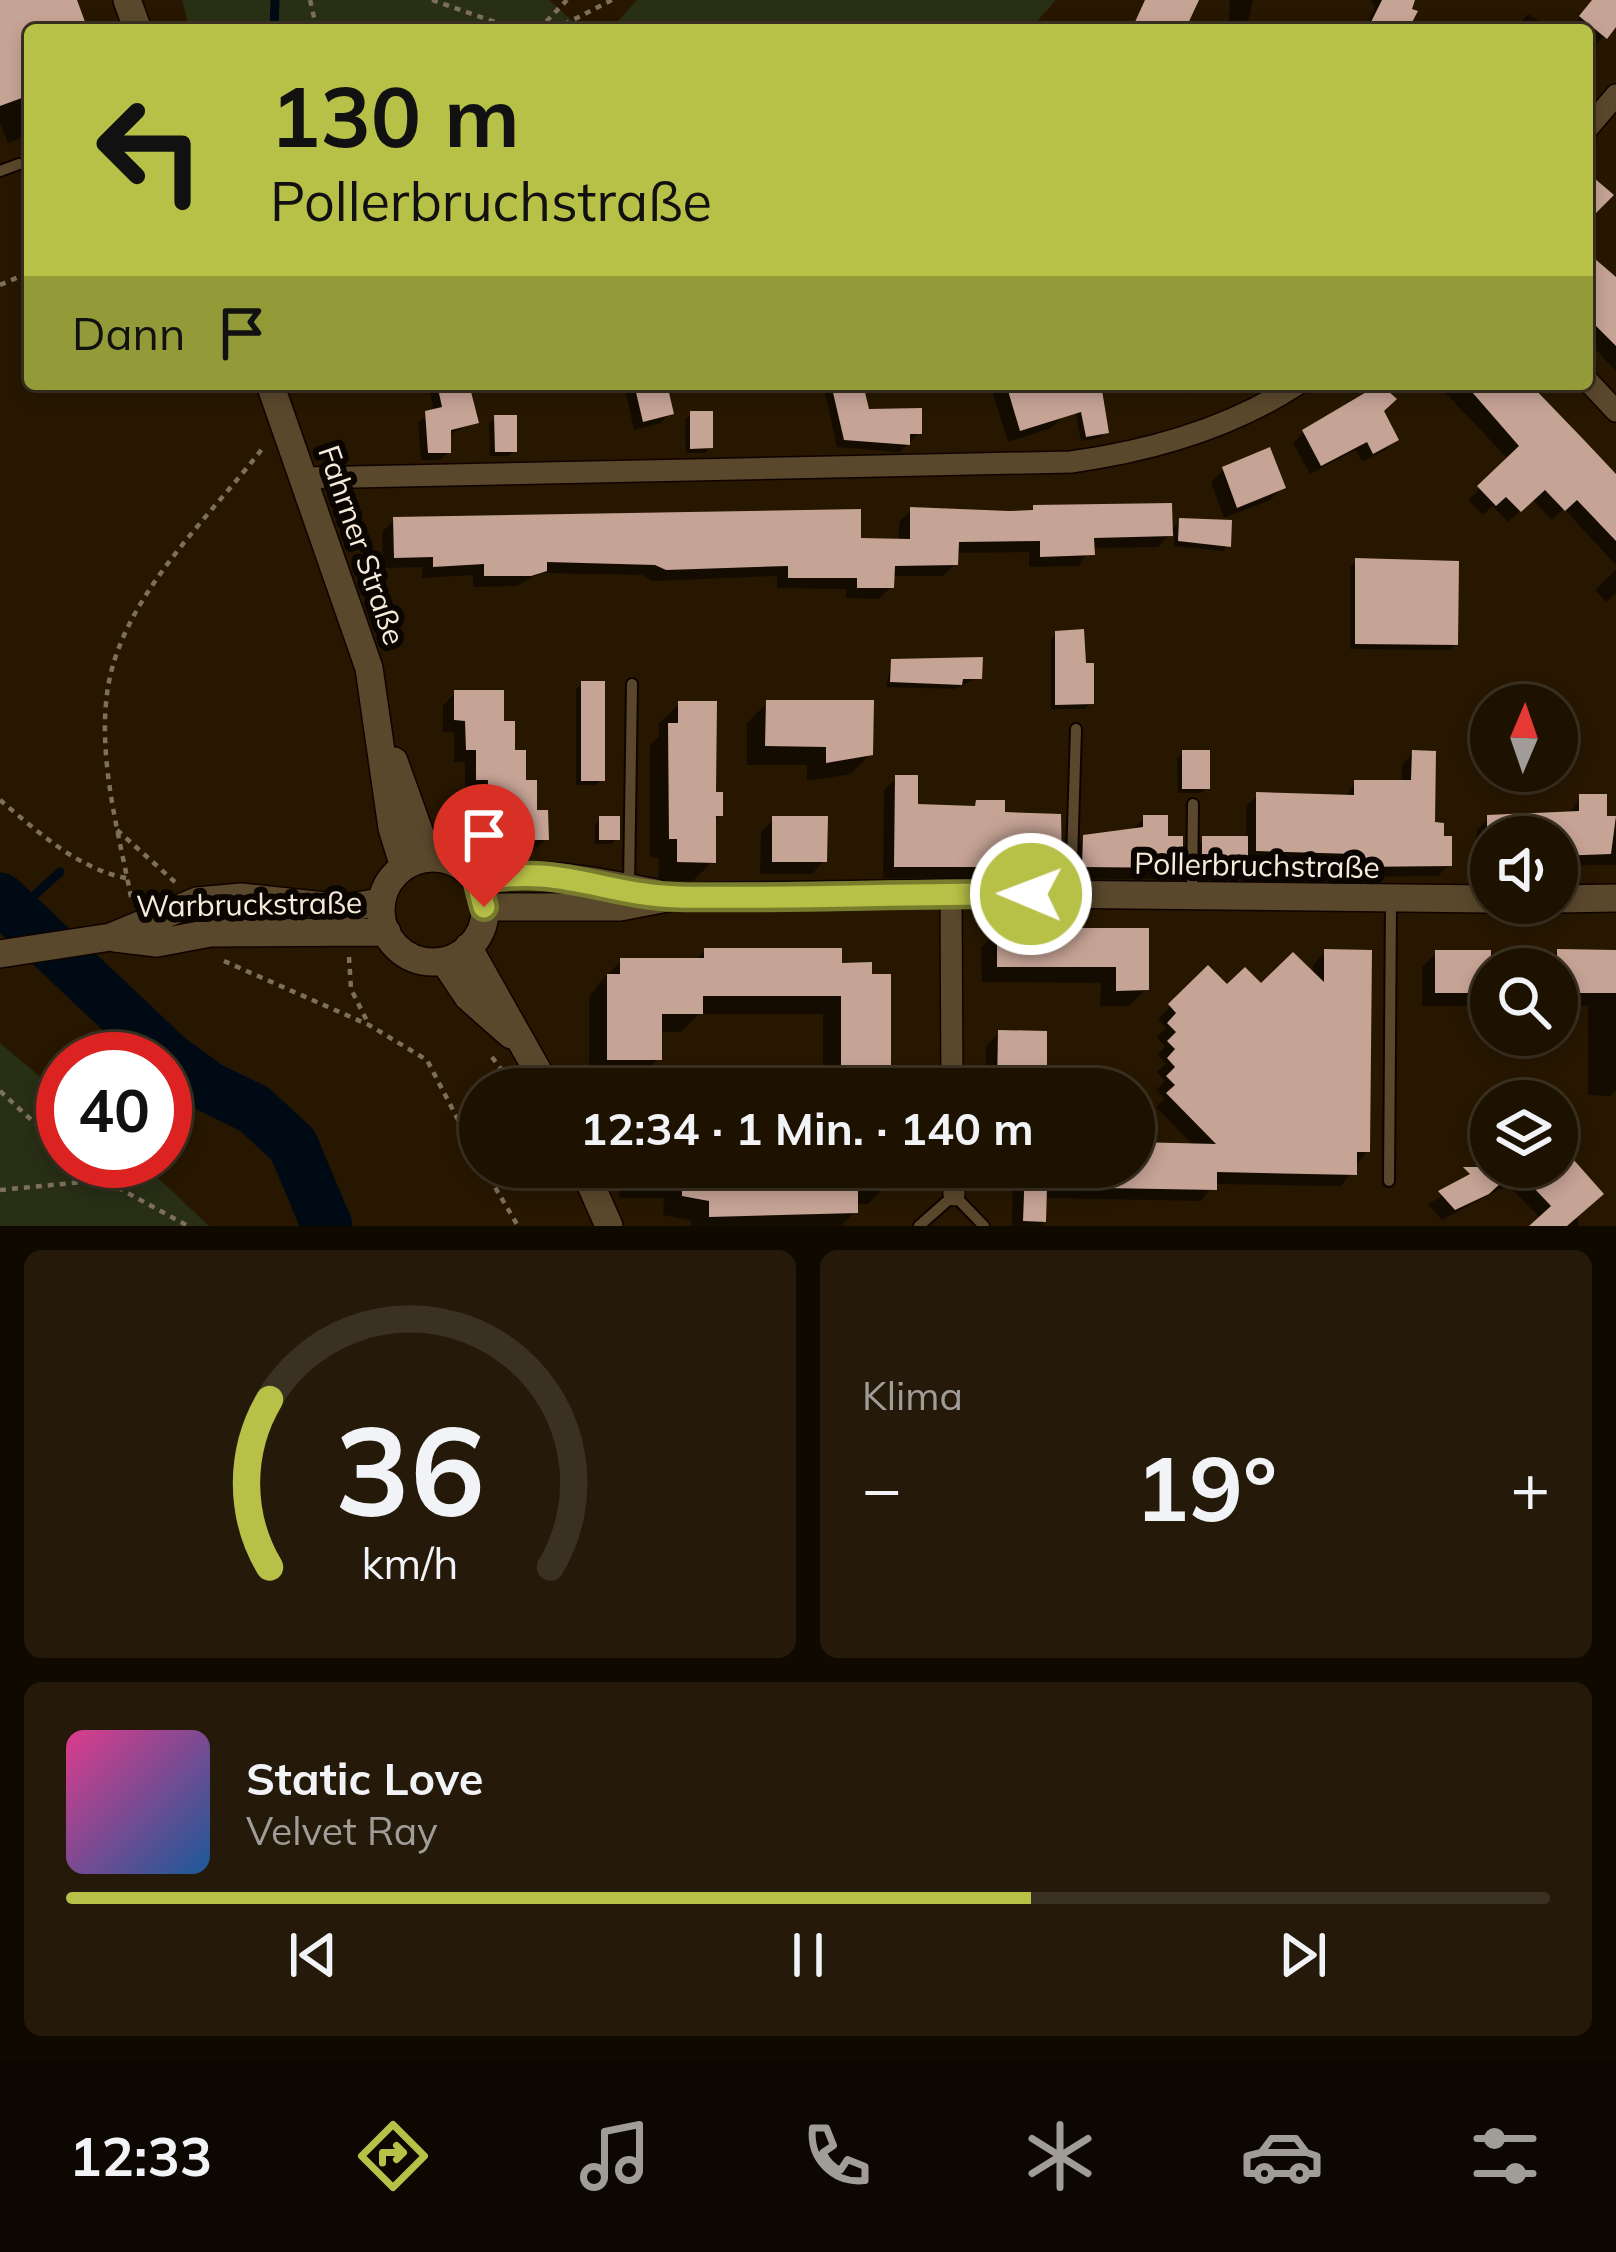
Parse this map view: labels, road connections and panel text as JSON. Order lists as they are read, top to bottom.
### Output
{
  "streets": {
    "street": ["Fahrner Straße", "Pollerbruchstraße", "Warbruckstraße"]
  },
  "crossings": [
    ["Fahrner Straße", "Pollerbruchstraße"],
    ["Fahrner Straße", "Warbruckstraße"],
    ["Pollerbruchstraße", "Warbruckstraße"]
  ],
  "north": "top",
  "page": {
    "turn": ["130 m", "Pollerbruchstraße"],
    "then": "Dann",
    "limit": "40",
    "trip": "12:34 · 1 Min. · 140 m",
    "tile": "Klima",
    "heat": ["−", "19°", "+"],
    "song": ["Static Love", "Velvet Ray"],
    "tabs": "12:33",
    "gauge": ["36", "km/h"]
  }
}
